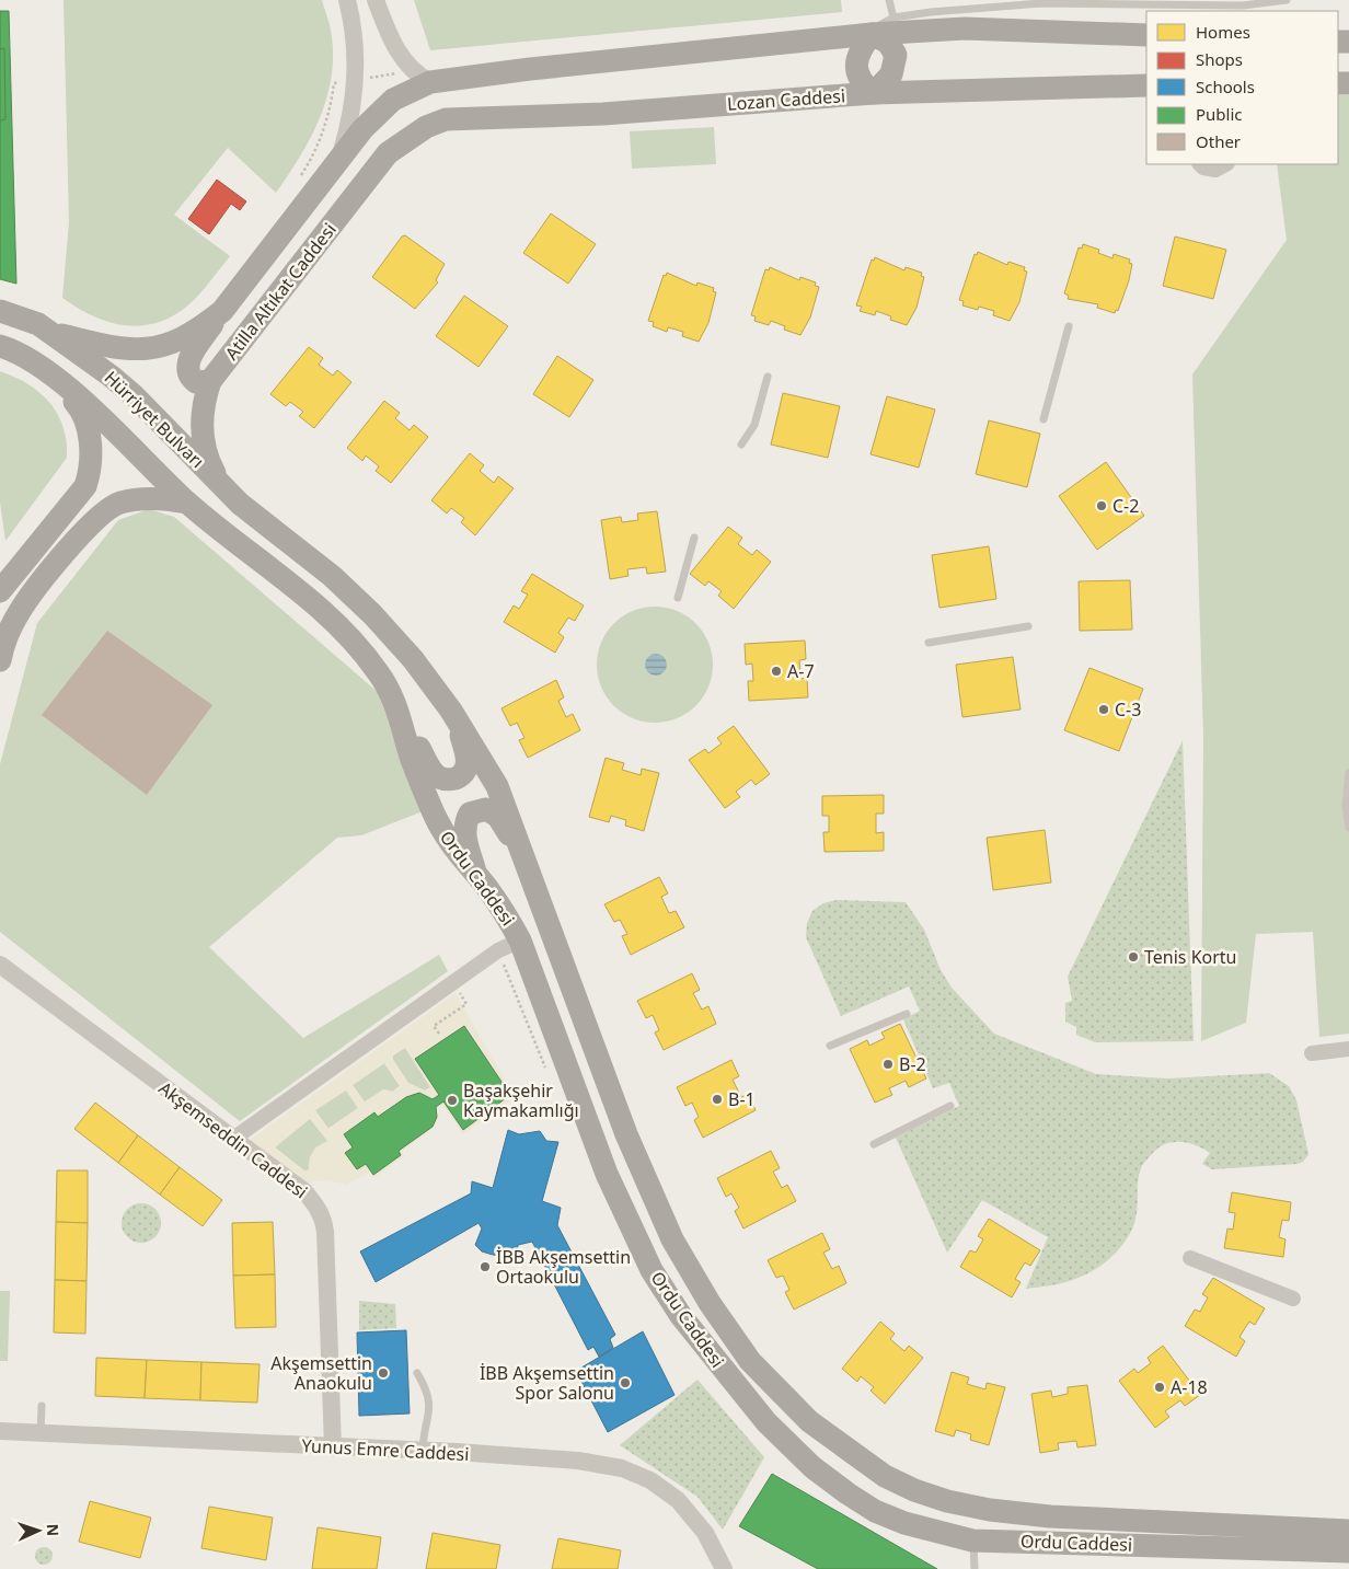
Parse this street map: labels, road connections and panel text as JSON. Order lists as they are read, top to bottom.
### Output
{
  "streets": {
    "main road": [
      "Lozan Caddesi",
      "Atilla Altıkat Caddesi",
      "Hürriyet Bulvarı",
      "Ordu Caddesi"
    ],
    "street": ["Akşemseddin Caddesi", "Yunus Emre Caddesi"]
  },
  "crossings": [
    ["Lozan Caddesi", "Atilla Altıkat Caddesi"],
    ["Atilla Altıkat Caddesi", "Hürriyet Bulvarı"],
    ["Atilla Altıkat Caddesi", "Ordu Caddesi"],
    ["Hürriyet Bulvarı", "Ordu Caddesi"],
    ["Akşemseddin Caddesi", "Yunus Emre Caddesi"]
  ],
  "places": [
    "C-2",
    "A-7",
    "C-3",
    "Tenis Kortu",
    "B-2",
    "B-1",
    "Başakşehir Kaymakamlığı",
    "İBB Akşemsettin Ortaokulu",
    "Akşemsettin Anaokulu",
    "İBB Akşemsettin Spor Salonu",
    "A-18"
  ],
  "legend": [
    "Homes",
    "Shops",
    "Schools",
    "Public",
    "Other"
  ],
  "north": "right"
}
